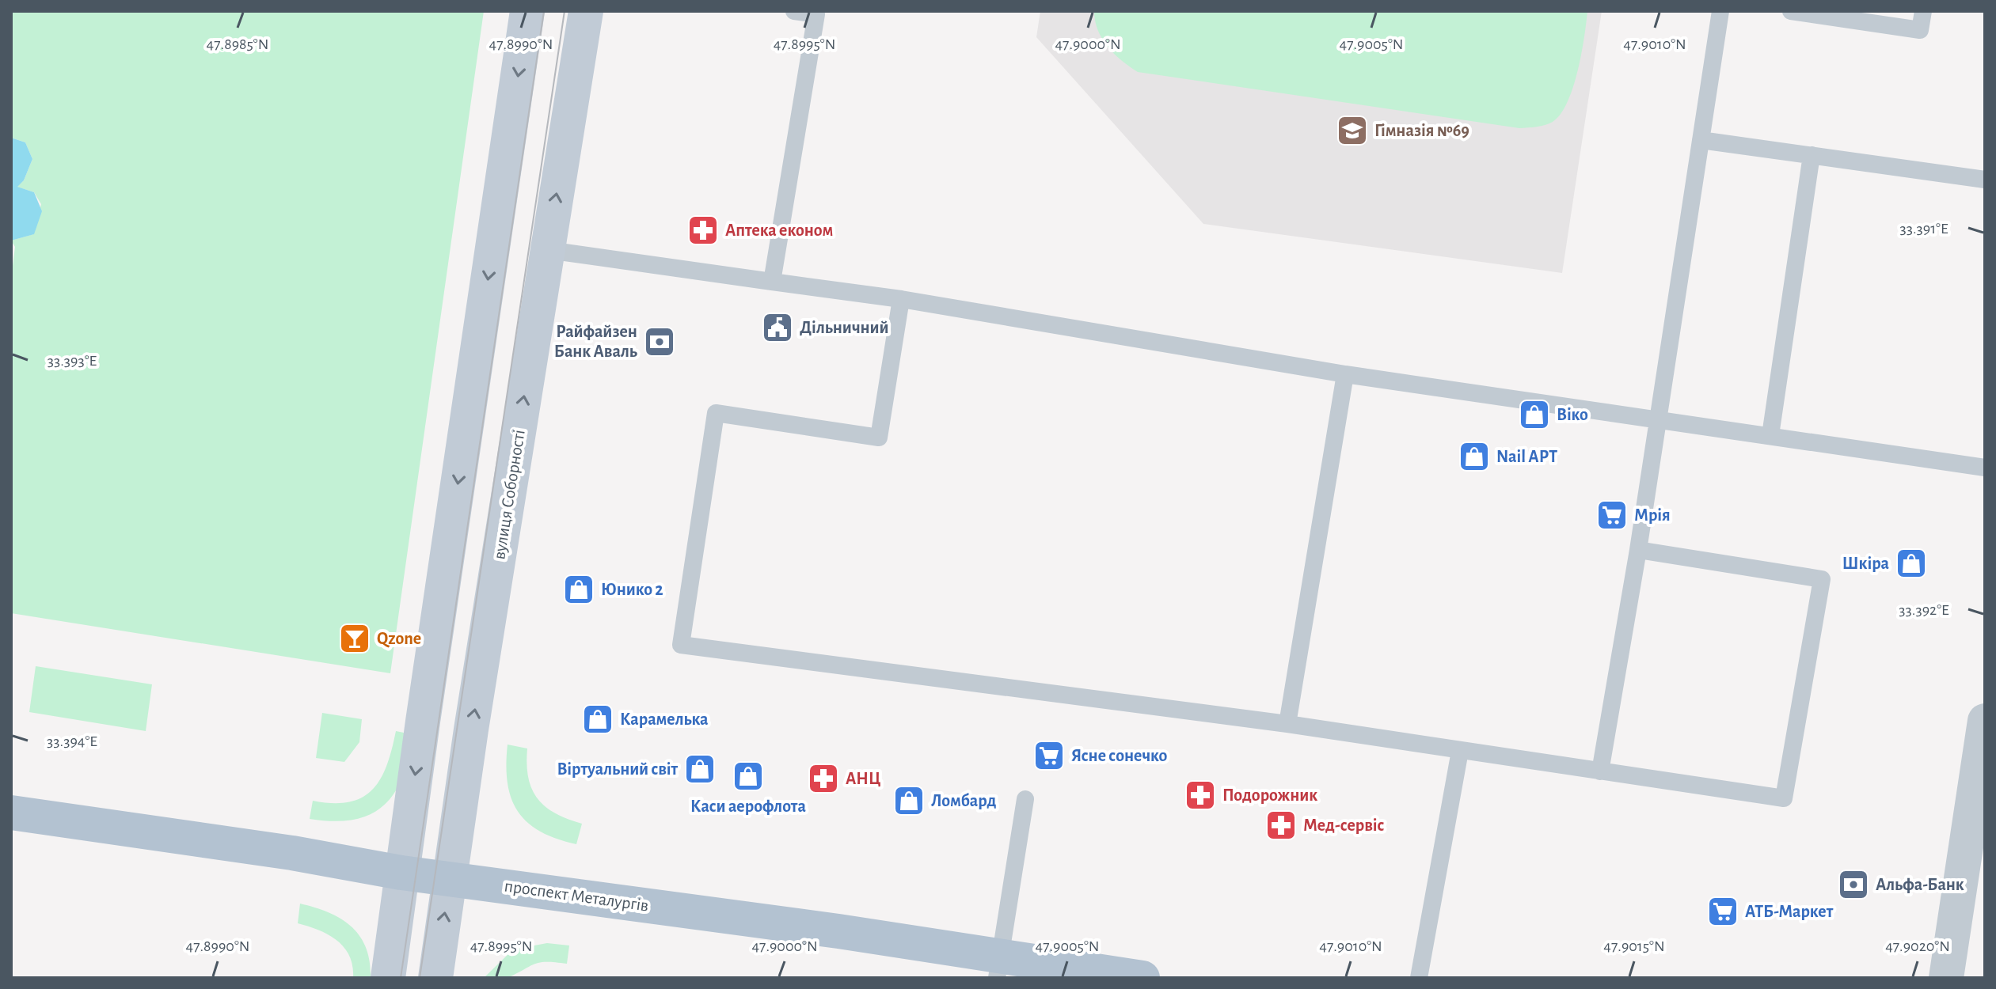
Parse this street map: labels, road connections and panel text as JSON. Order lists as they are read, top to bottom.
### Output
{
  "streets": {
    "main road": ["вулиця Соборності", "проспект Металургів"]
  },
  "crossings": [
    ["вулиця Соборності", "проспект Металургів"]
  ],
  "places": {
    "school or university": ["Гімназія №69"],
    "pharmacy": [
      "Аптека економ",
      "АНЦ",
      "Подорожник",
      "Мед-сервіс"
    ],
    "public building": ["Дільничний"],
    "bank": ["Райфайзен Банк Аваль", "Альфа-Банк"],
    "shop": [
      "Віко",
      "Nail АРТ",
      "Шкіра",
      "Юнико 2",
      "Карамелька",
      "Віртуальний світ",
      "Каси аерофлота",
      "Ломбард"
    ],
    "supermarket": ["Мрія", "Ясне сонечко", "АТБ-Маркет"],
    "bar": ["Qzone"]
  },
  "coordinates": [
    "47.8985°N",
    "47.8990°N",
    "47.8995°N",
    "47.9000°N",
    "47.9005°N",
    "47.9010°N",
    "33.391°E",
    "33.393°E",
    "33.392°E",
    "33.394°E",
    "47.9015°N",
    "47.9020°N"
  ]
}
